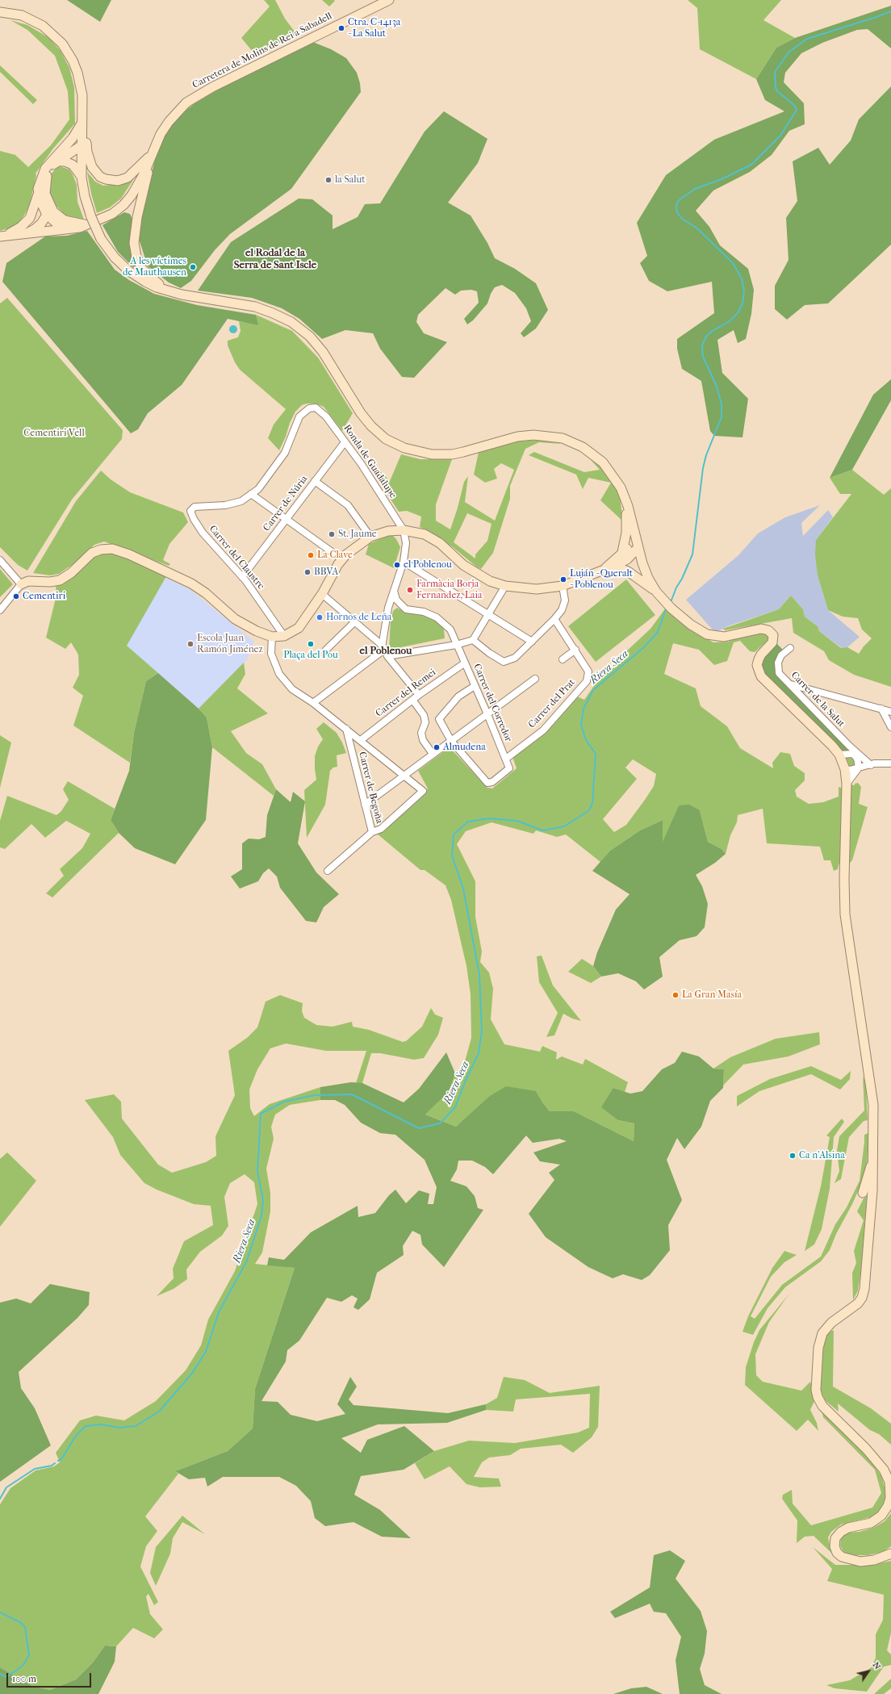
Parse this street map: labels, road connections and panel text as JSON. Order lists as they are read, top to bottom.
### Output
{
  "streets": {
    "main road": ["Carretera de Molins de Rei a Sabadell"],
    "street": [
      "Ronda de Guadalupe",
      "Carrer de Núria",
      "Carrer del Claustre",
      "Carrer del Remei",
      "Carrer de la Salut",
      "Carrer del Corredor",
      "Carrer del Prat",
      "Carrer de Begoña"
    ]
  },
  "crossings": [
    ["Ronda de Guadalupe", "Carrer de Núria"],
    ["Ronda de Guadalupe", "Carrer del Claustre"],
    ["Carrer de Núria", "Carrer del Claustre"],
    ["Carrer del Remei", "Carrer del Corredor"],
    ["Carrer del Remei", "Carrer de Begoña"],
    ["Carrer del Corredor", "Carrer del Prat"]
  ],
  "districts": ["el Rodal de la Serra de Sant Iscle", "el Poblenou"],
  "water": ["Riera Seca"],
  "parks": ["Cementiri Vell"],
  "places": [
    "Ctra. C-1413a - La Salut",
    "la Salut",
    "A les víctimes de Mauthausen",
    "St. Jaume",
    "La Clave",
    "el Poblenou",
    "BBVA",
    "Luján - Queralt - Poblenou",
    "Farmàcia Borja Fernandez, Laia",
    "Cementiri",
    "Hornos de Leña",
    "Escola Juan Ramón Jiménez",
    "Plaça del Pou",
    "Almudena",
    "La Gran Masía",
    "Ca n'Alsina"
  ],
  "scale_bar": "100 m",
  "north": "top right"
}
